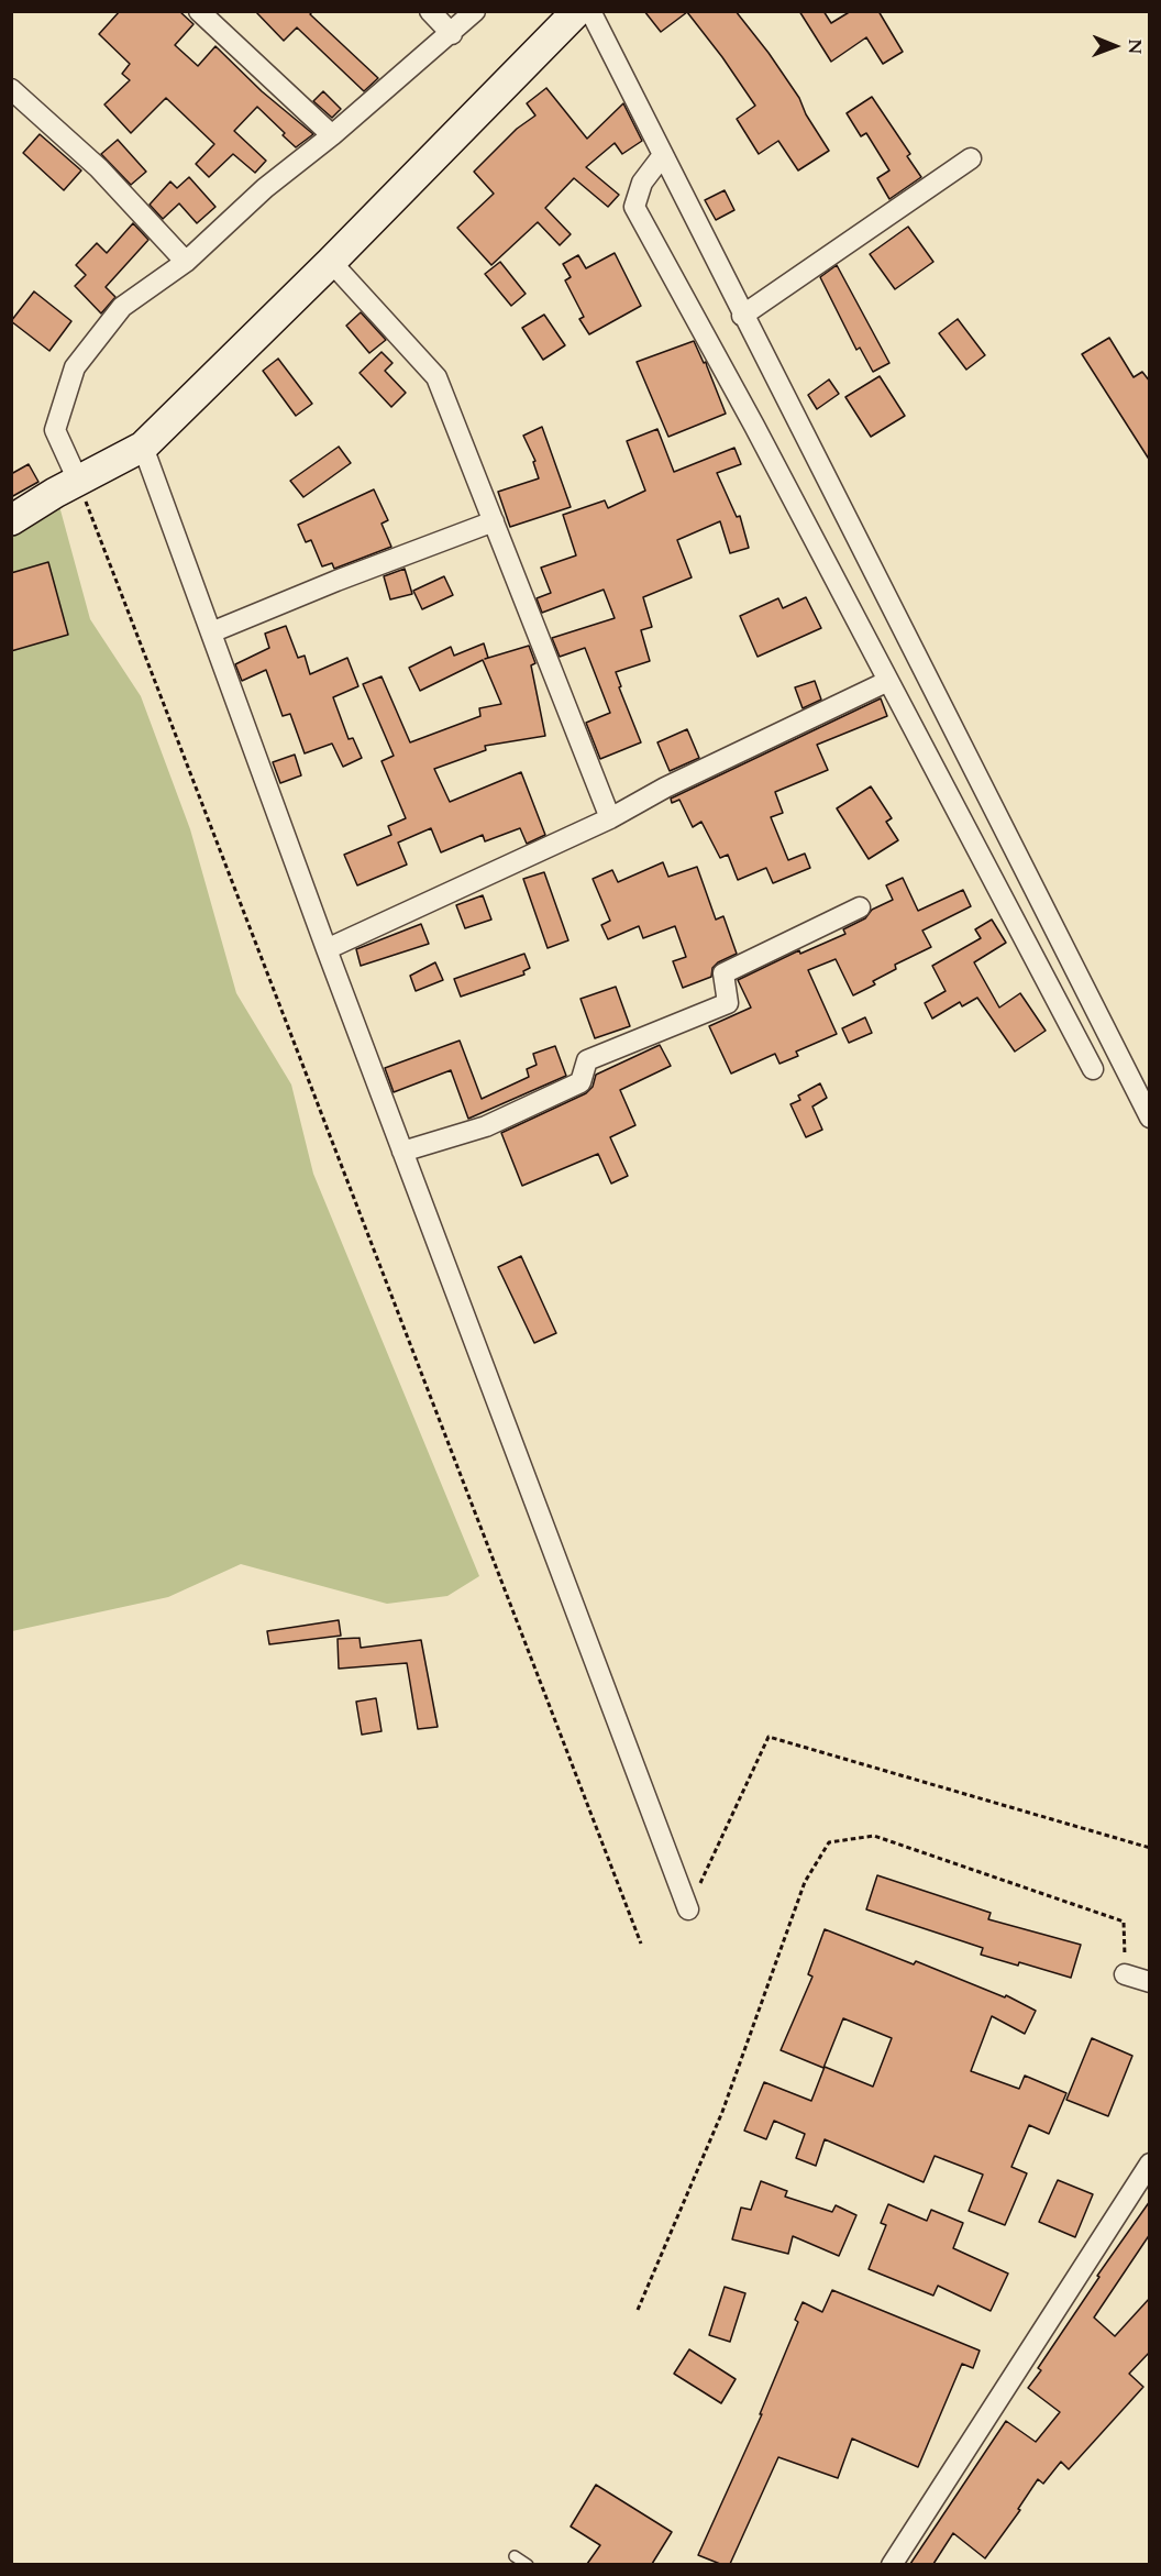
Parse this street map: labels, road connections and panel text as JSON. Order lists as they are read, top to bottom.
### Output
{
  "north": "right"
}
